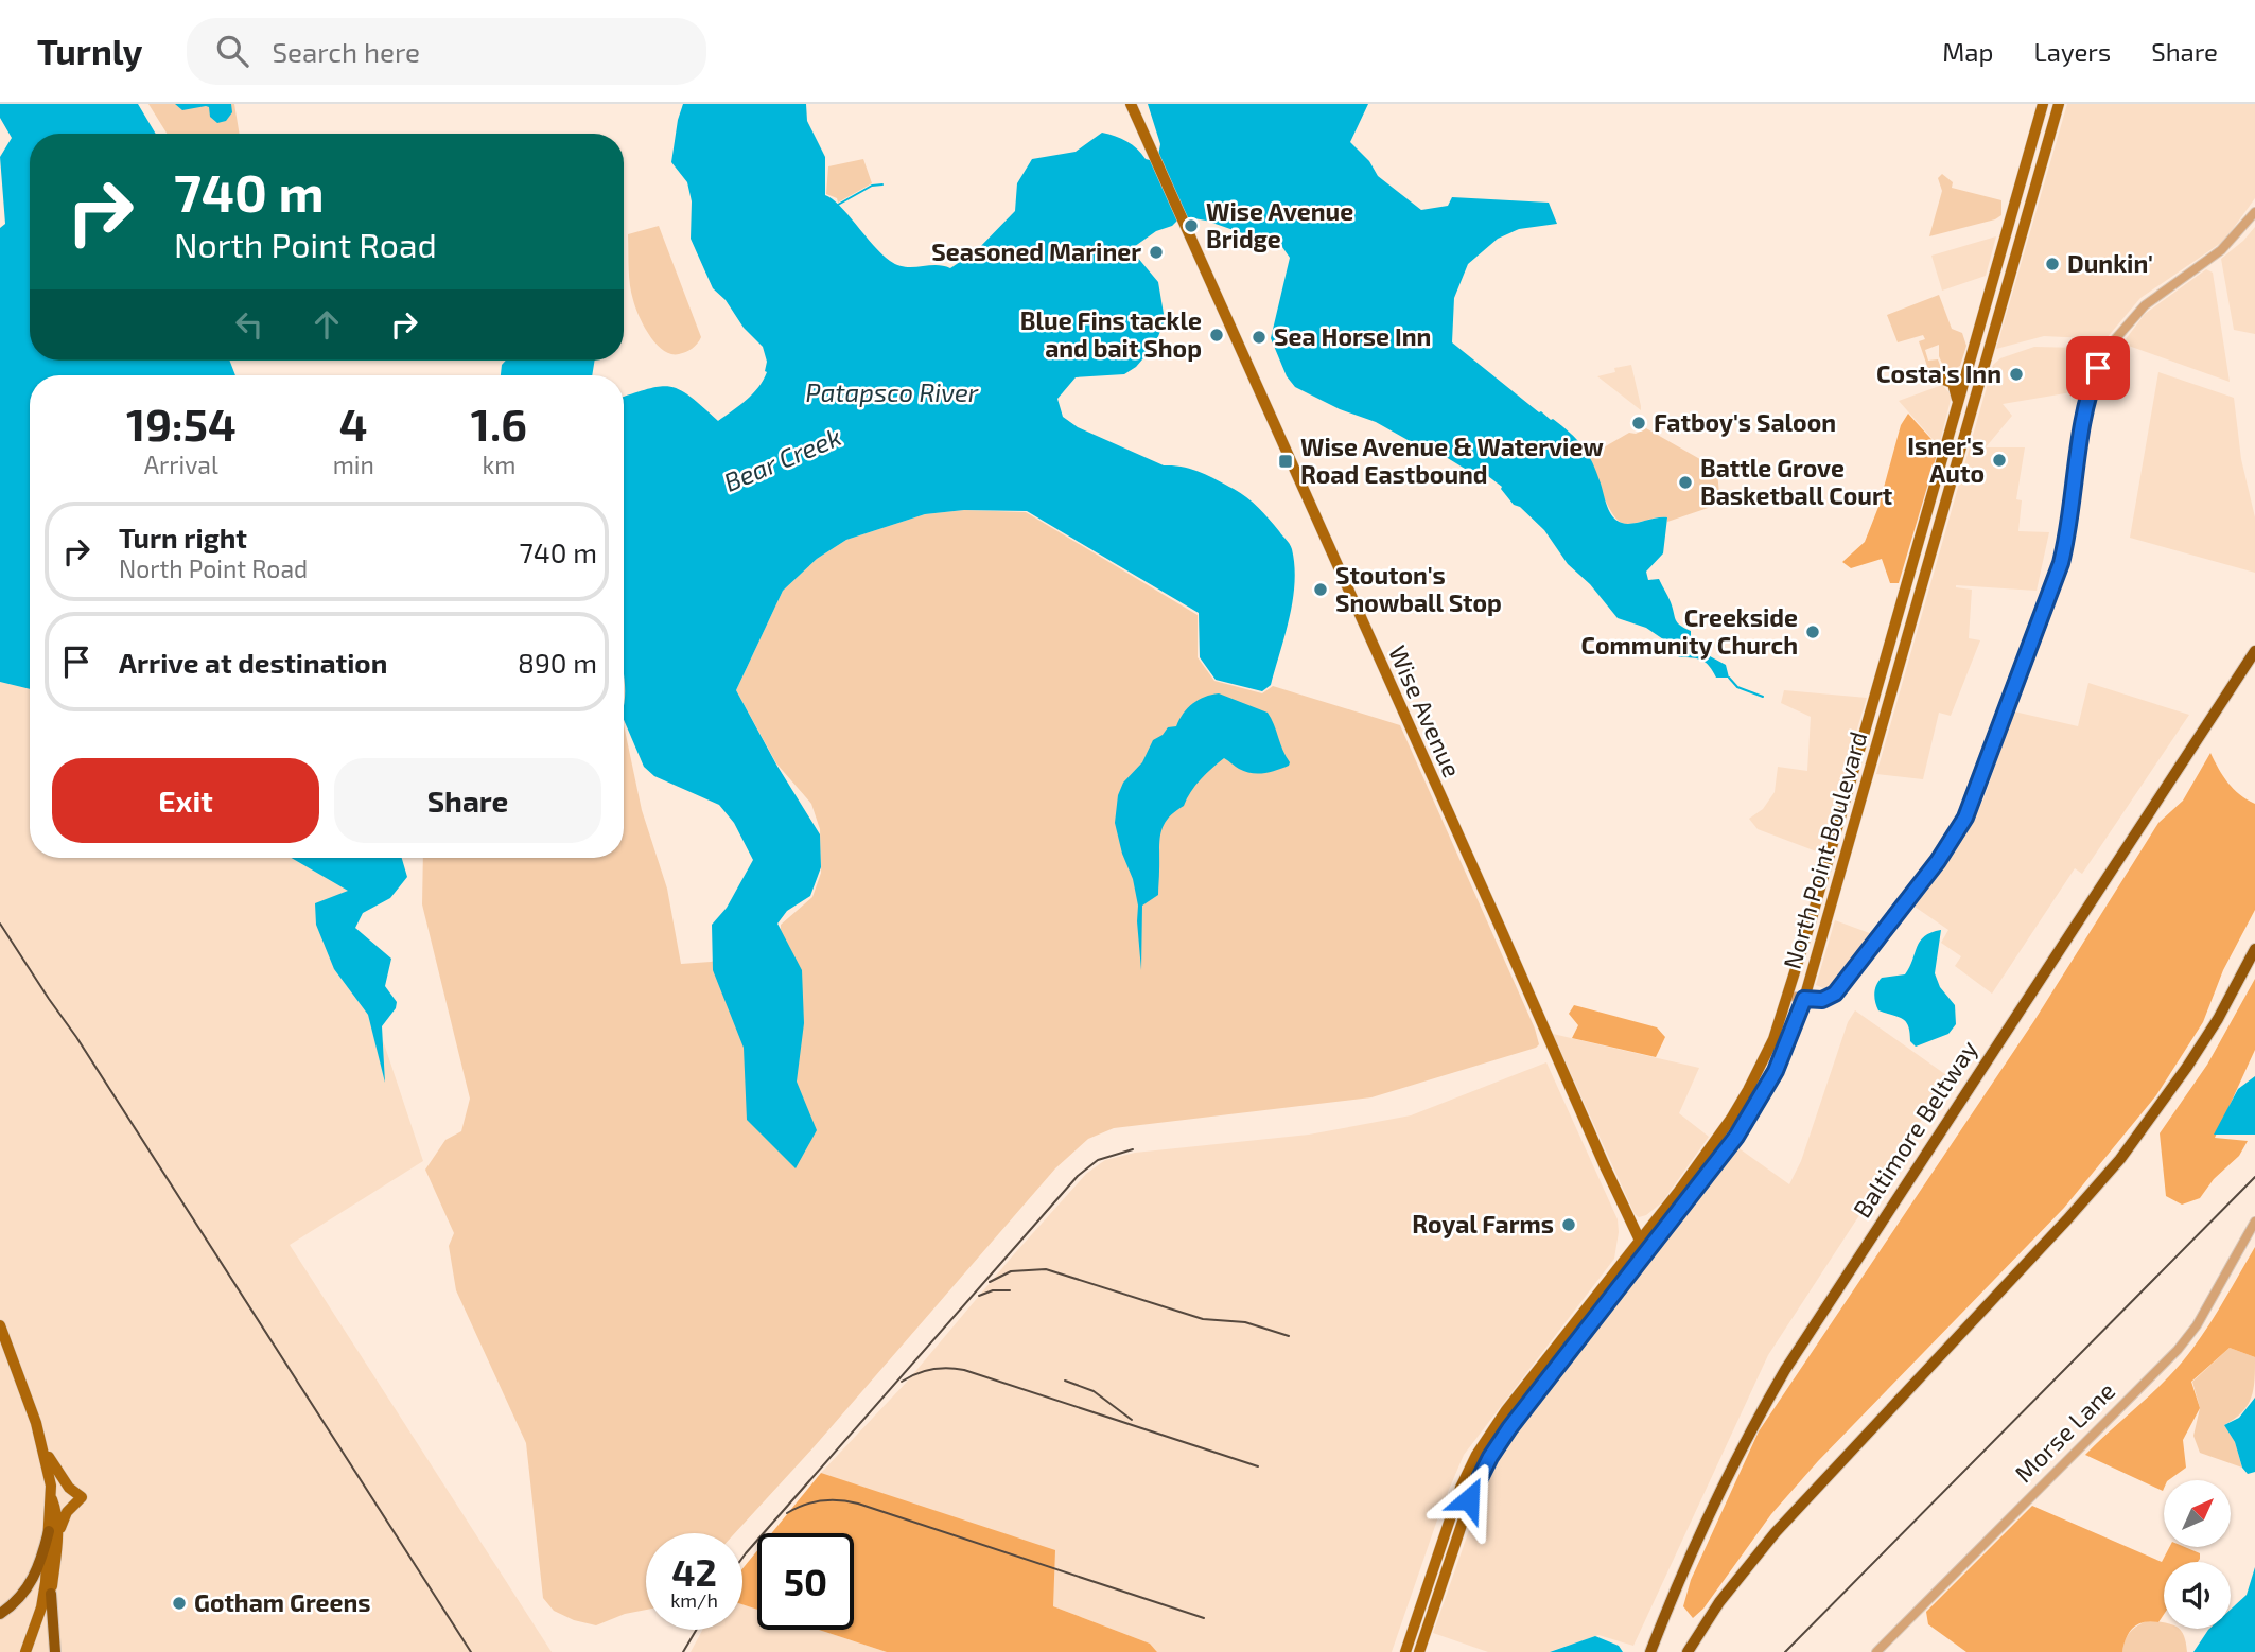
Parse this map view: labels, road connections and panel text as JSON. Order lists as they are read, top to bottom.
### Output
{
  "streets": {
    "highway": ["Baltimore Beltway"],
    "main road": ["Wise Avenue", "North Point Boulevard"],
    "street": ["Morse Lane"]
  },
  "crossings": [
    ["Wise Avenue", "North Point Boulevard"]
  ],
  "water": ["Patapsco River", "Bear Creek"],
  "places": {
    "other": [
      "Wise Avenue Bridge",
      "Seasoned Mariner",
      "Dunkin'",
      "Blue Fins tackle and bait Shop",
      "Sea Horse Inn",
      "Costa's Inn",
      "Fatboy's Saloon",
      "Isner's Auto",
      "Battle Grove Basketball Court",
      "Stouton's Snowball Stop",
      "Creekside Community Church",
      "Royal Farms",
      "Gotham Greens"
    ],
    "transit": ["Wise Avenue & Waterview Road Eastbound"]
  },
  "north": "top right",
  "page": {
    "header": "Turnly",
    "search": "Search here",
    "nav": ["Map", "Layers", "Share"],
    "turn": ["740 m", "North Point Road"],
    "eta": [
      "19:54",
      "Arrival",
      "4",
      "min",
      "1.6",
      "km"
    ],
    "list": [
      {
        "name": "Turn right",
        "note": "North Point Road",
        "value": "740 m"
      },
      {
        "name": "Arrive at destination",
        "value": "890 m"
      }
    ],
    "buttons": ["Exit", "Share"],
    "speed": "42 km/h",
    "limit": "50"
  }
}
